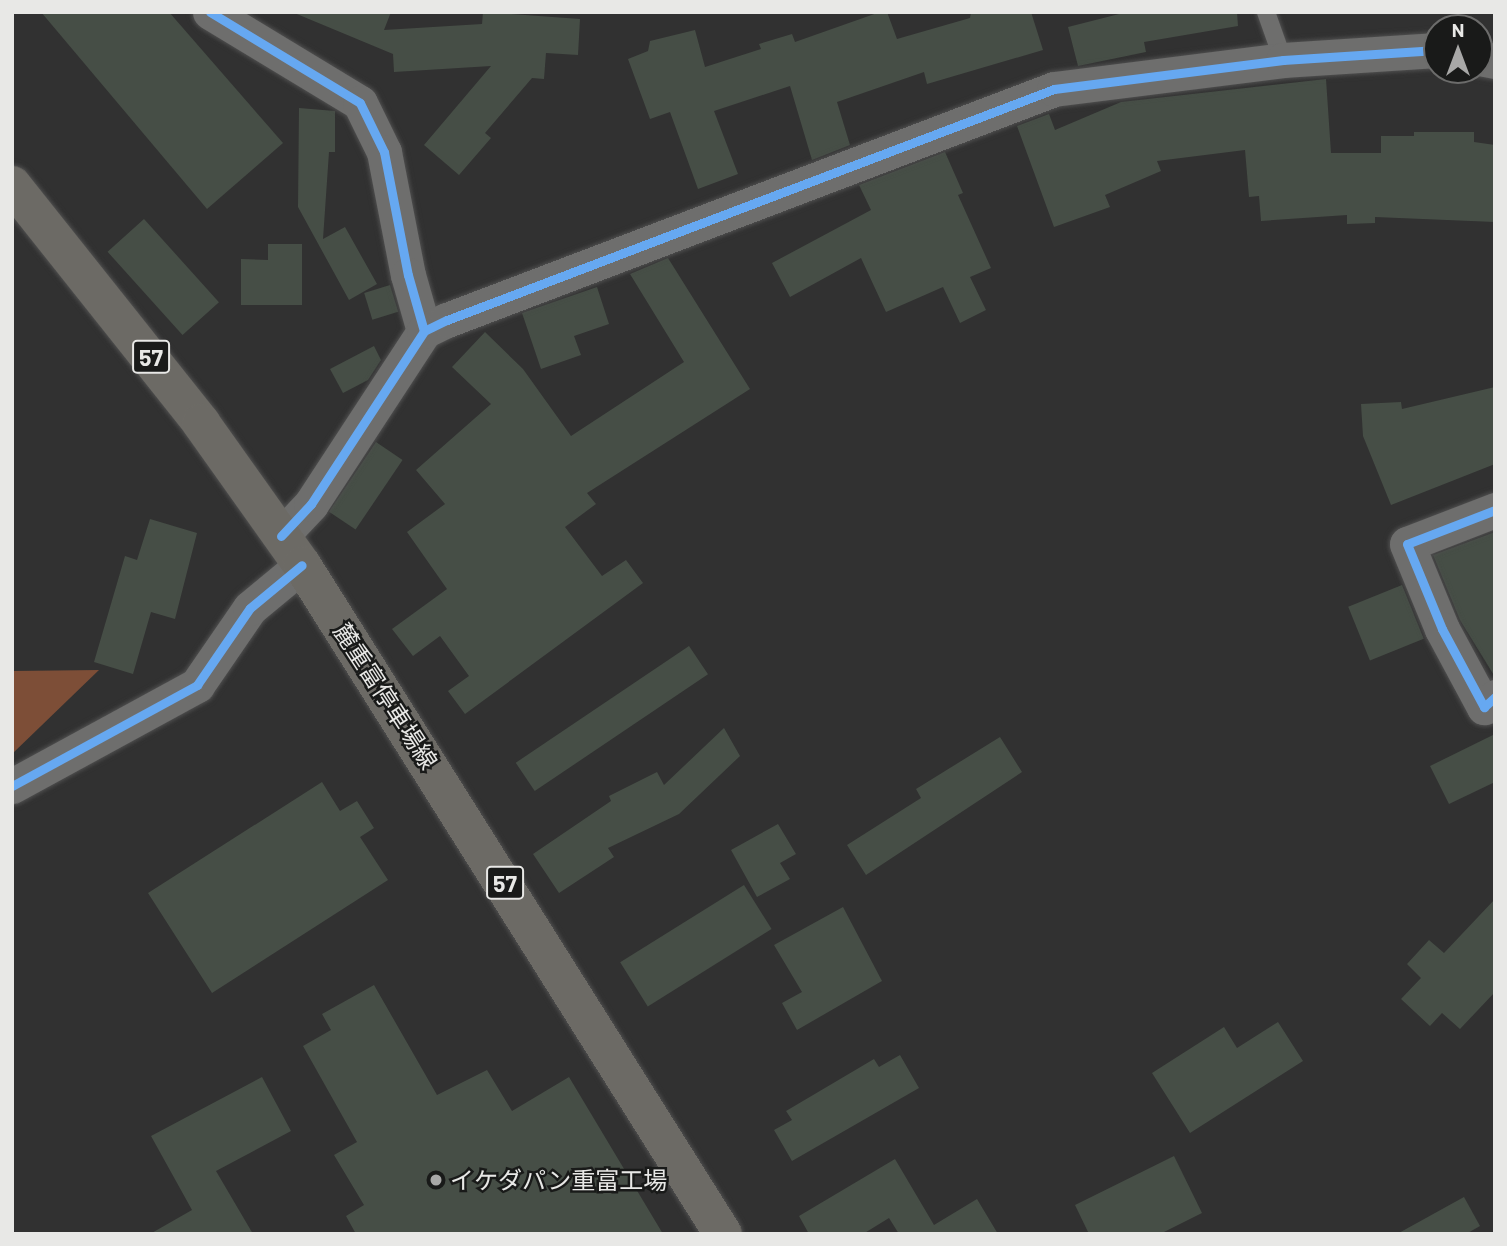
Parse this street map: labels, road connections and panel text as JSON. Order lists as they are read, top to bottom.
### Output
{
  "streets": {
    "main road": ["57", "麓重富停車場線"]
  },
  "places": ["イケダパン重富工場"],
  "north": "top"
}
